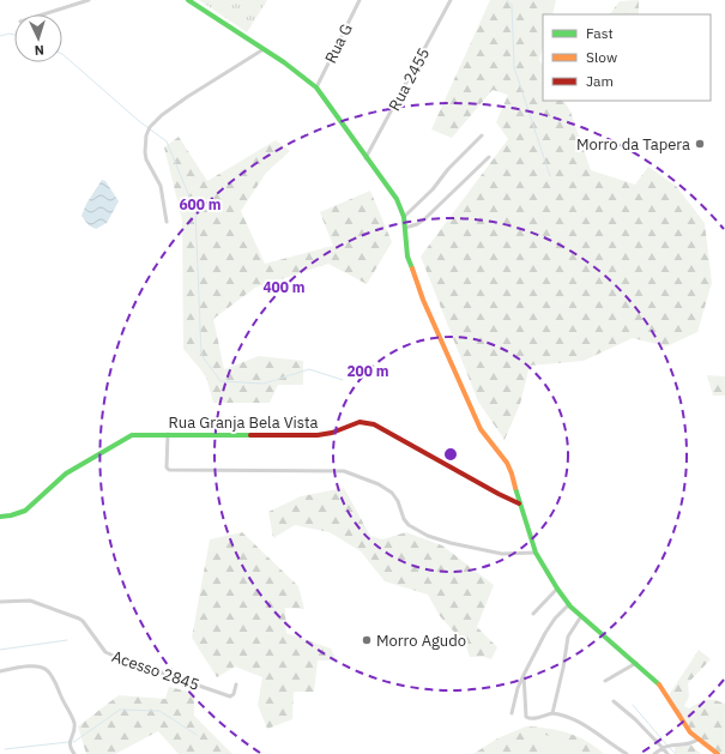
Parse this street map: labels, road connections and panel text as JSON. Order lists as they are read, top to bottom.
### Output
{
  "streets": {
    "street": [
      "Rua G",
      "Rua 2455",
      "Rua Granja Bela Vista",
      "Acesso 2845"
    ]
  },
  "places": ["Morro da Tapera", "Morro Agudo"],
  "legend": ["Fast", "Slow", "Jam"],
  "north": "bottom",
  "rings": ["600 m", "400 m", "200 m"]
}
